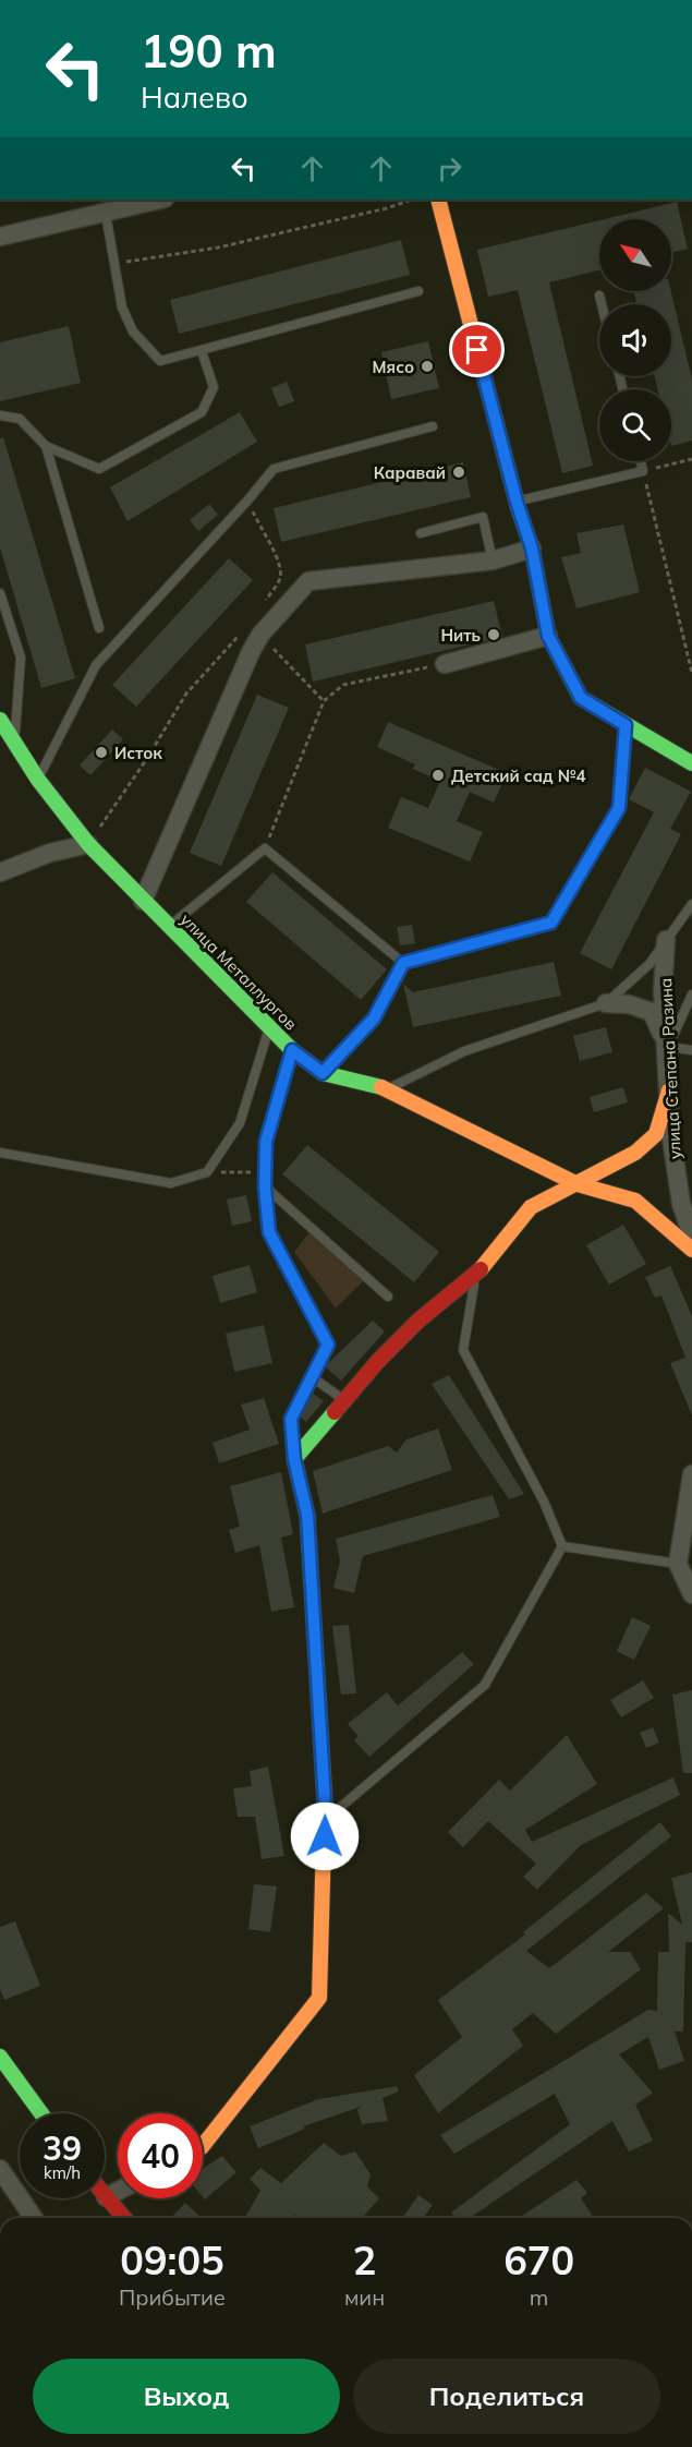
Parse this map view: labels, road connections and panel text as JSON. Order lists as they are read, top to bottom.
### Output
{
  "streets": {
    "street": ["улица Металлургов", "улица Степана Разина"]
  },
  "places": [
    "Мясо",
    "Каравай",
    "Нить",
    "Исток",
    "Детский сад №4"
  ],
  "north": "top left",
  "page": {
    "turn": ["190 m", "Налево"],
    "speed": "39 km/h",
    "limit": "40",
    "eta": [
      "09:05",
      "Прибытие",
      "2",
      "мин",
      "670",
      "m"
    ],
    "buttons": ["Выход", "Поделиться"]
  }
}
